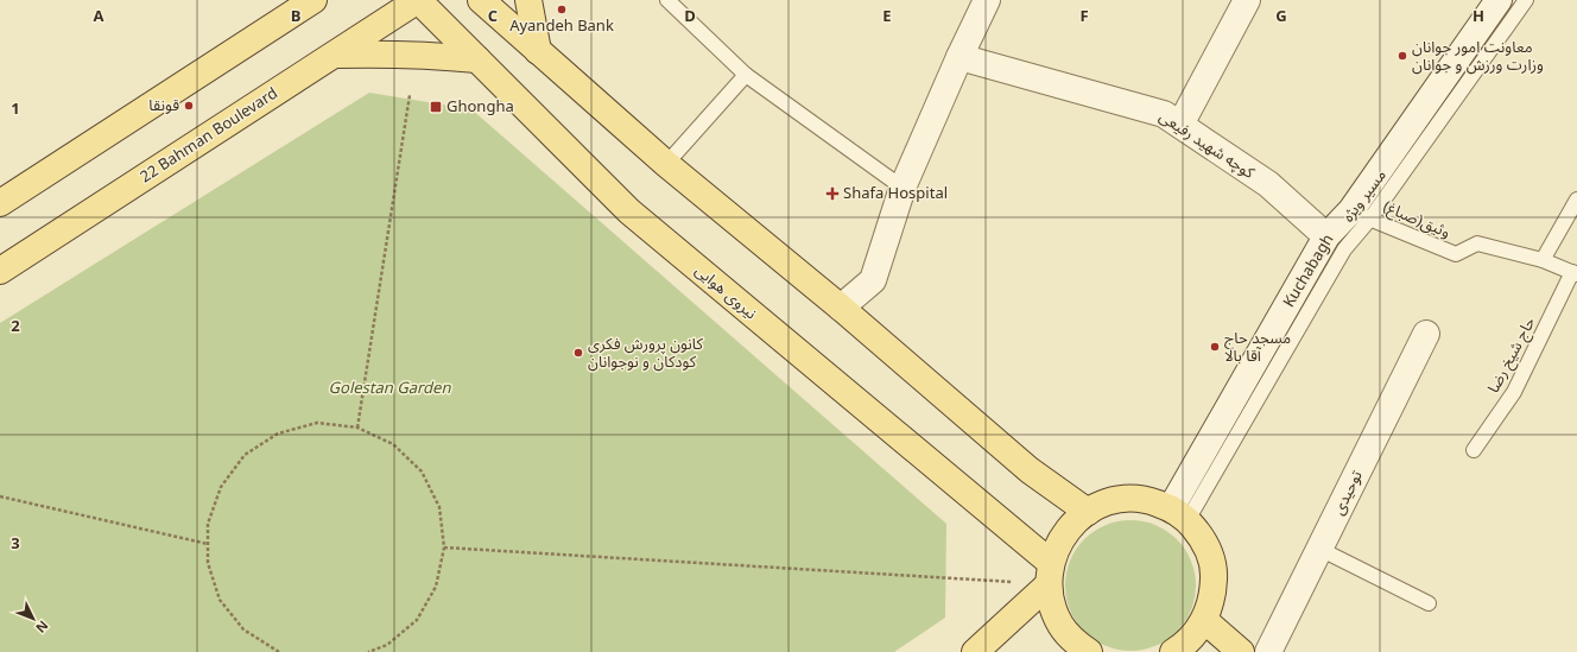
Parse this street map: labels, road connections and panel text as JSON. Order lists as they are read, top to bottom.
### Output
{
  "streets": {
    "main road": ["22 Bahman Boulevard", "نیروی هوایی"],
    "street": ["کوچه شهید رفیعی", "Kuchabagh", "توحیدی"],
    "lane": ["مسیر ویژه", "وثیق(صباغ)", "حاج شیخ رضا"]
  },
  "crossings": [
    ["22 Bahman Boulevard", "نیروی هوایی"],
    ["کوچه شهید رفیعی", "Kuchabagh"],
    ["مسیر ویژه", "وثیق(صباغ)"],
    ["مسیر ویژه", "Kuchabagh"],
    ["وثیق(صباغ)", "Kuchabagh"],
    ["وثیق(صباغ)", "حاج شیخ رضا"]
  ],
  "parks": ["Golestan Garden"],
  "places": {
    "other": [
      "Ayandeh Bank",
      "معاونت امور جوانان وزارت ورزش و جوانان",
      "قونقا",
      "مسجد حاج آقا بالا",
      "کانون پرورش فکری کودکان و نوجوانان"
    ],
    "transit": ["Ghongha"],
    "health": ["Shafa Hospital"]
  },
  "north": "bottom right",
  "grid": {
    "columns": [
      "A",
      "B",
      "C",
      "D",
      "E",
      "F",
      "G",
      "H"
    ],
    "rows": ["1", "2", "3"]
  }
}
